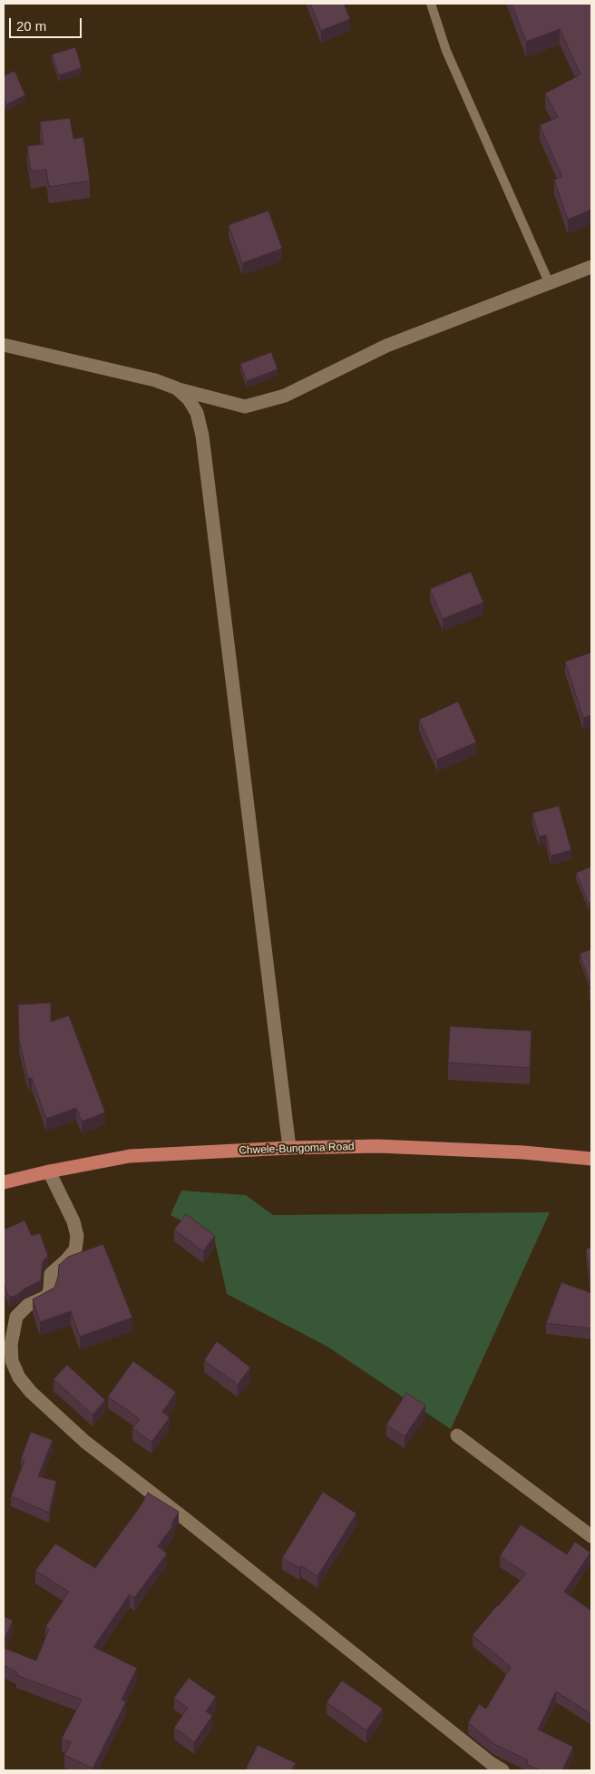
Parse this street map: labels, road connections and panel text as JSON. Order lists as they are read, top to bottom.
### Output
{
  "streets": {
    "main road": ["Chwele-Bungoma Road"]
  },
  "scale_bar": "20 m"
}
